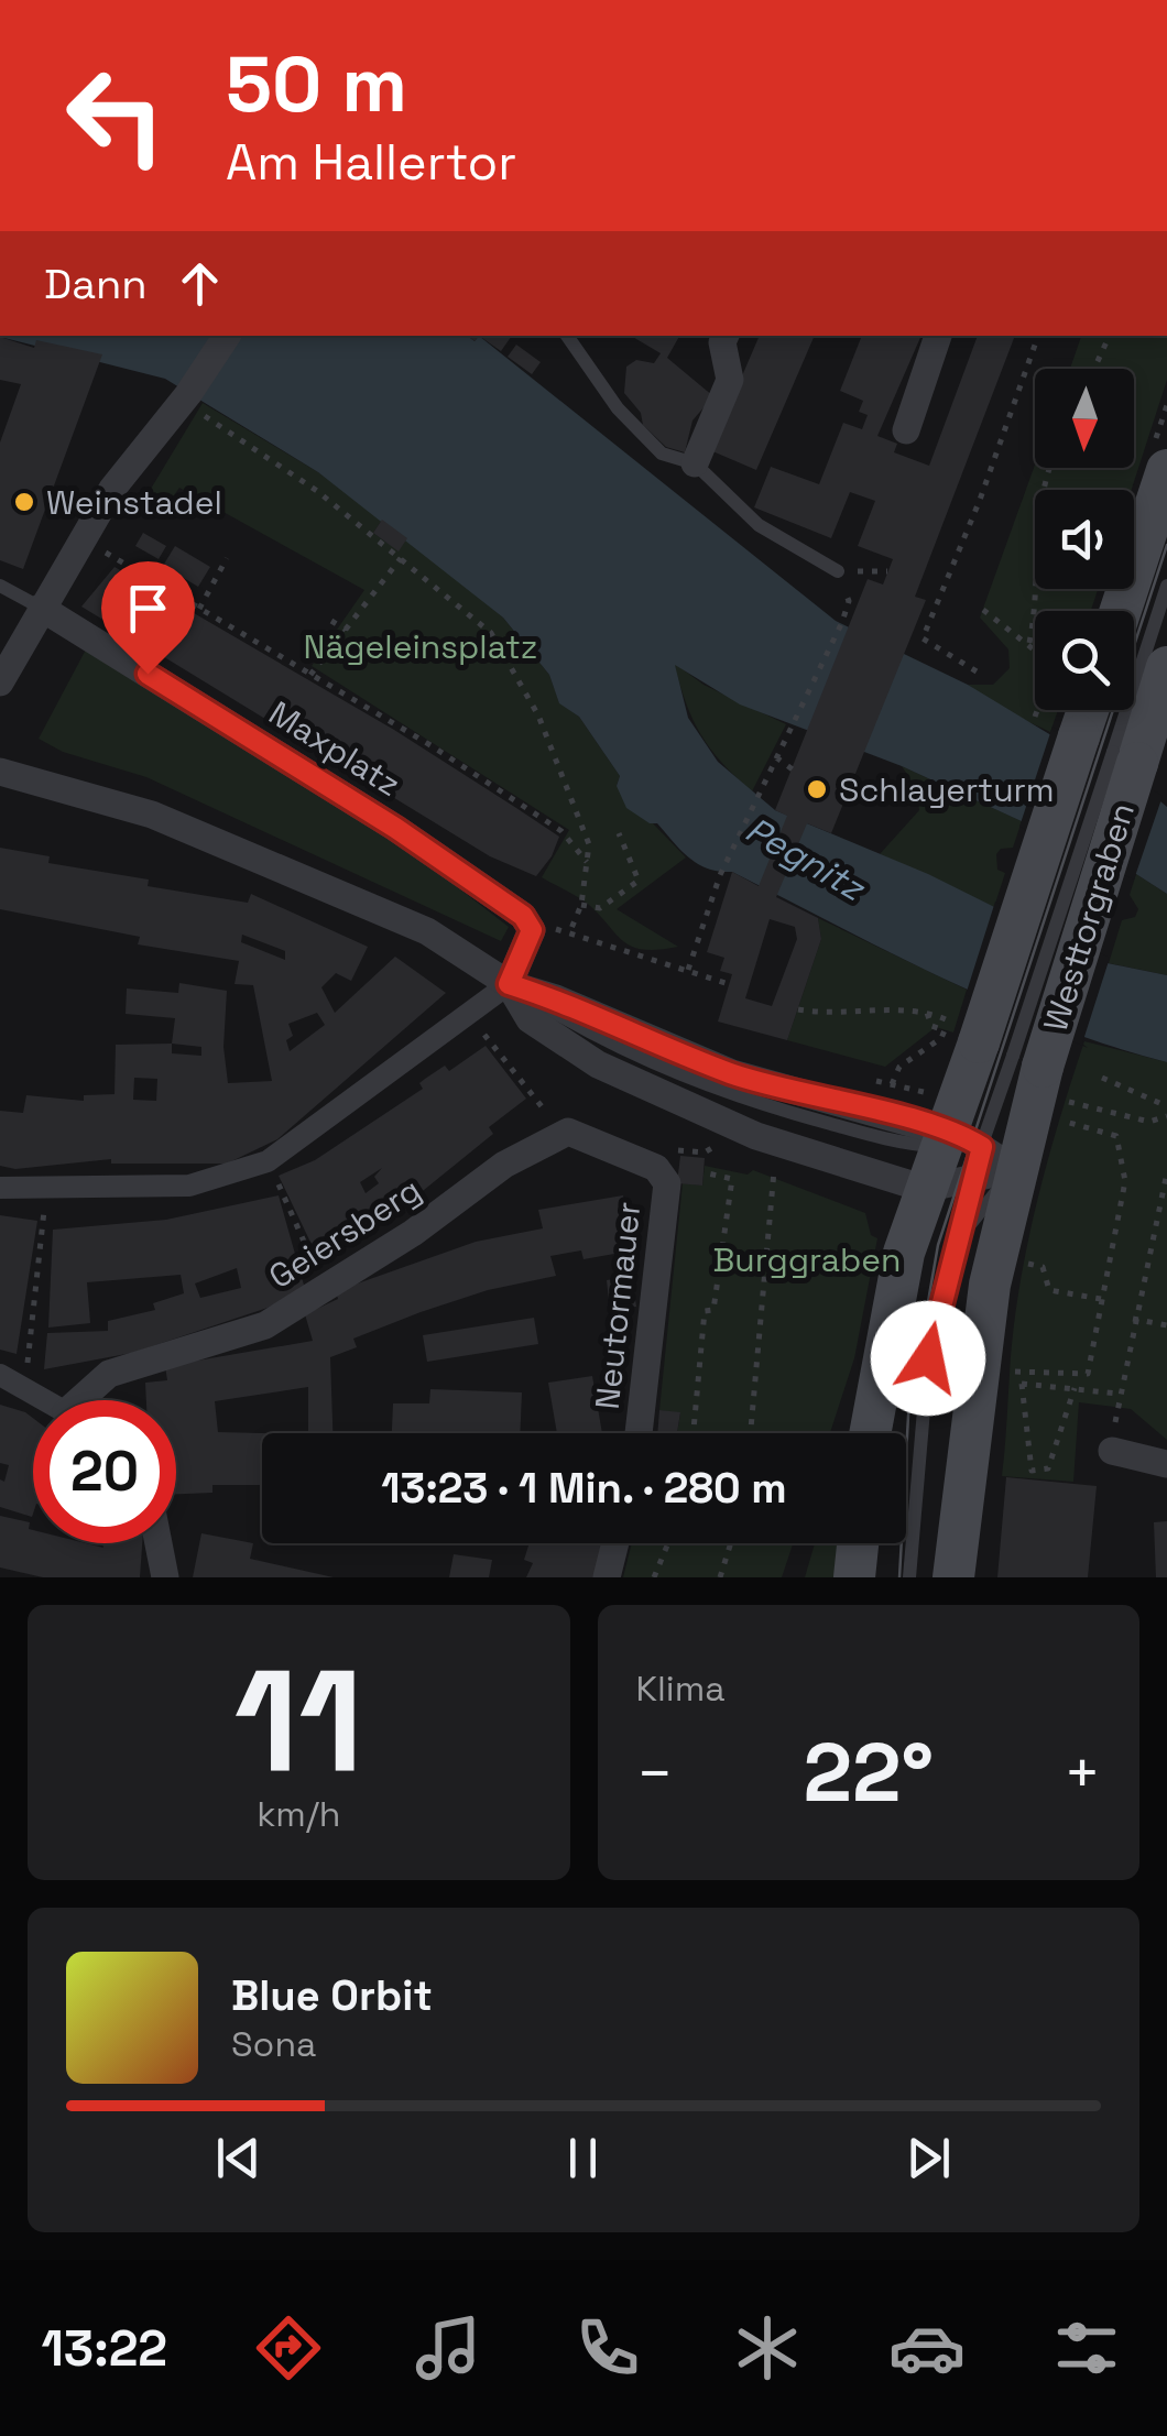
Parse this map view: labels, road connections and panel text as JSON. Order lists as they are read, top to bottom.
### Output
{
  "streets": {
    "main road": ["Westtorgraben"],
    "street": ["Maxplatz", "Geiersberg", "Neutormauer"]
  },
  "crossings": [
    ["Geiersberg", "Neutormauer"]
  ],
  "water": ["Pegnitz"],
  "parks": ["Nägeleinsplatz", "Burggraben"],
  "places": ["Weinstadel", "Schlayerturm"],
  "north": "bottom",
  "page": {
    "turn": ["50 m", "Am Hallertor"],
    "then": "Dann",
    "limit": "20",
    "trip": "13:23 · 1 Min. · 280 m",
    "tile": [
      ["11", "km/h"],
      "Klima"
    ],
    "heat": ["−", "22°", "+"],
    "song": ["Blue Orbit", "Sona"],
    "tabs": "13:22"
  }
}
